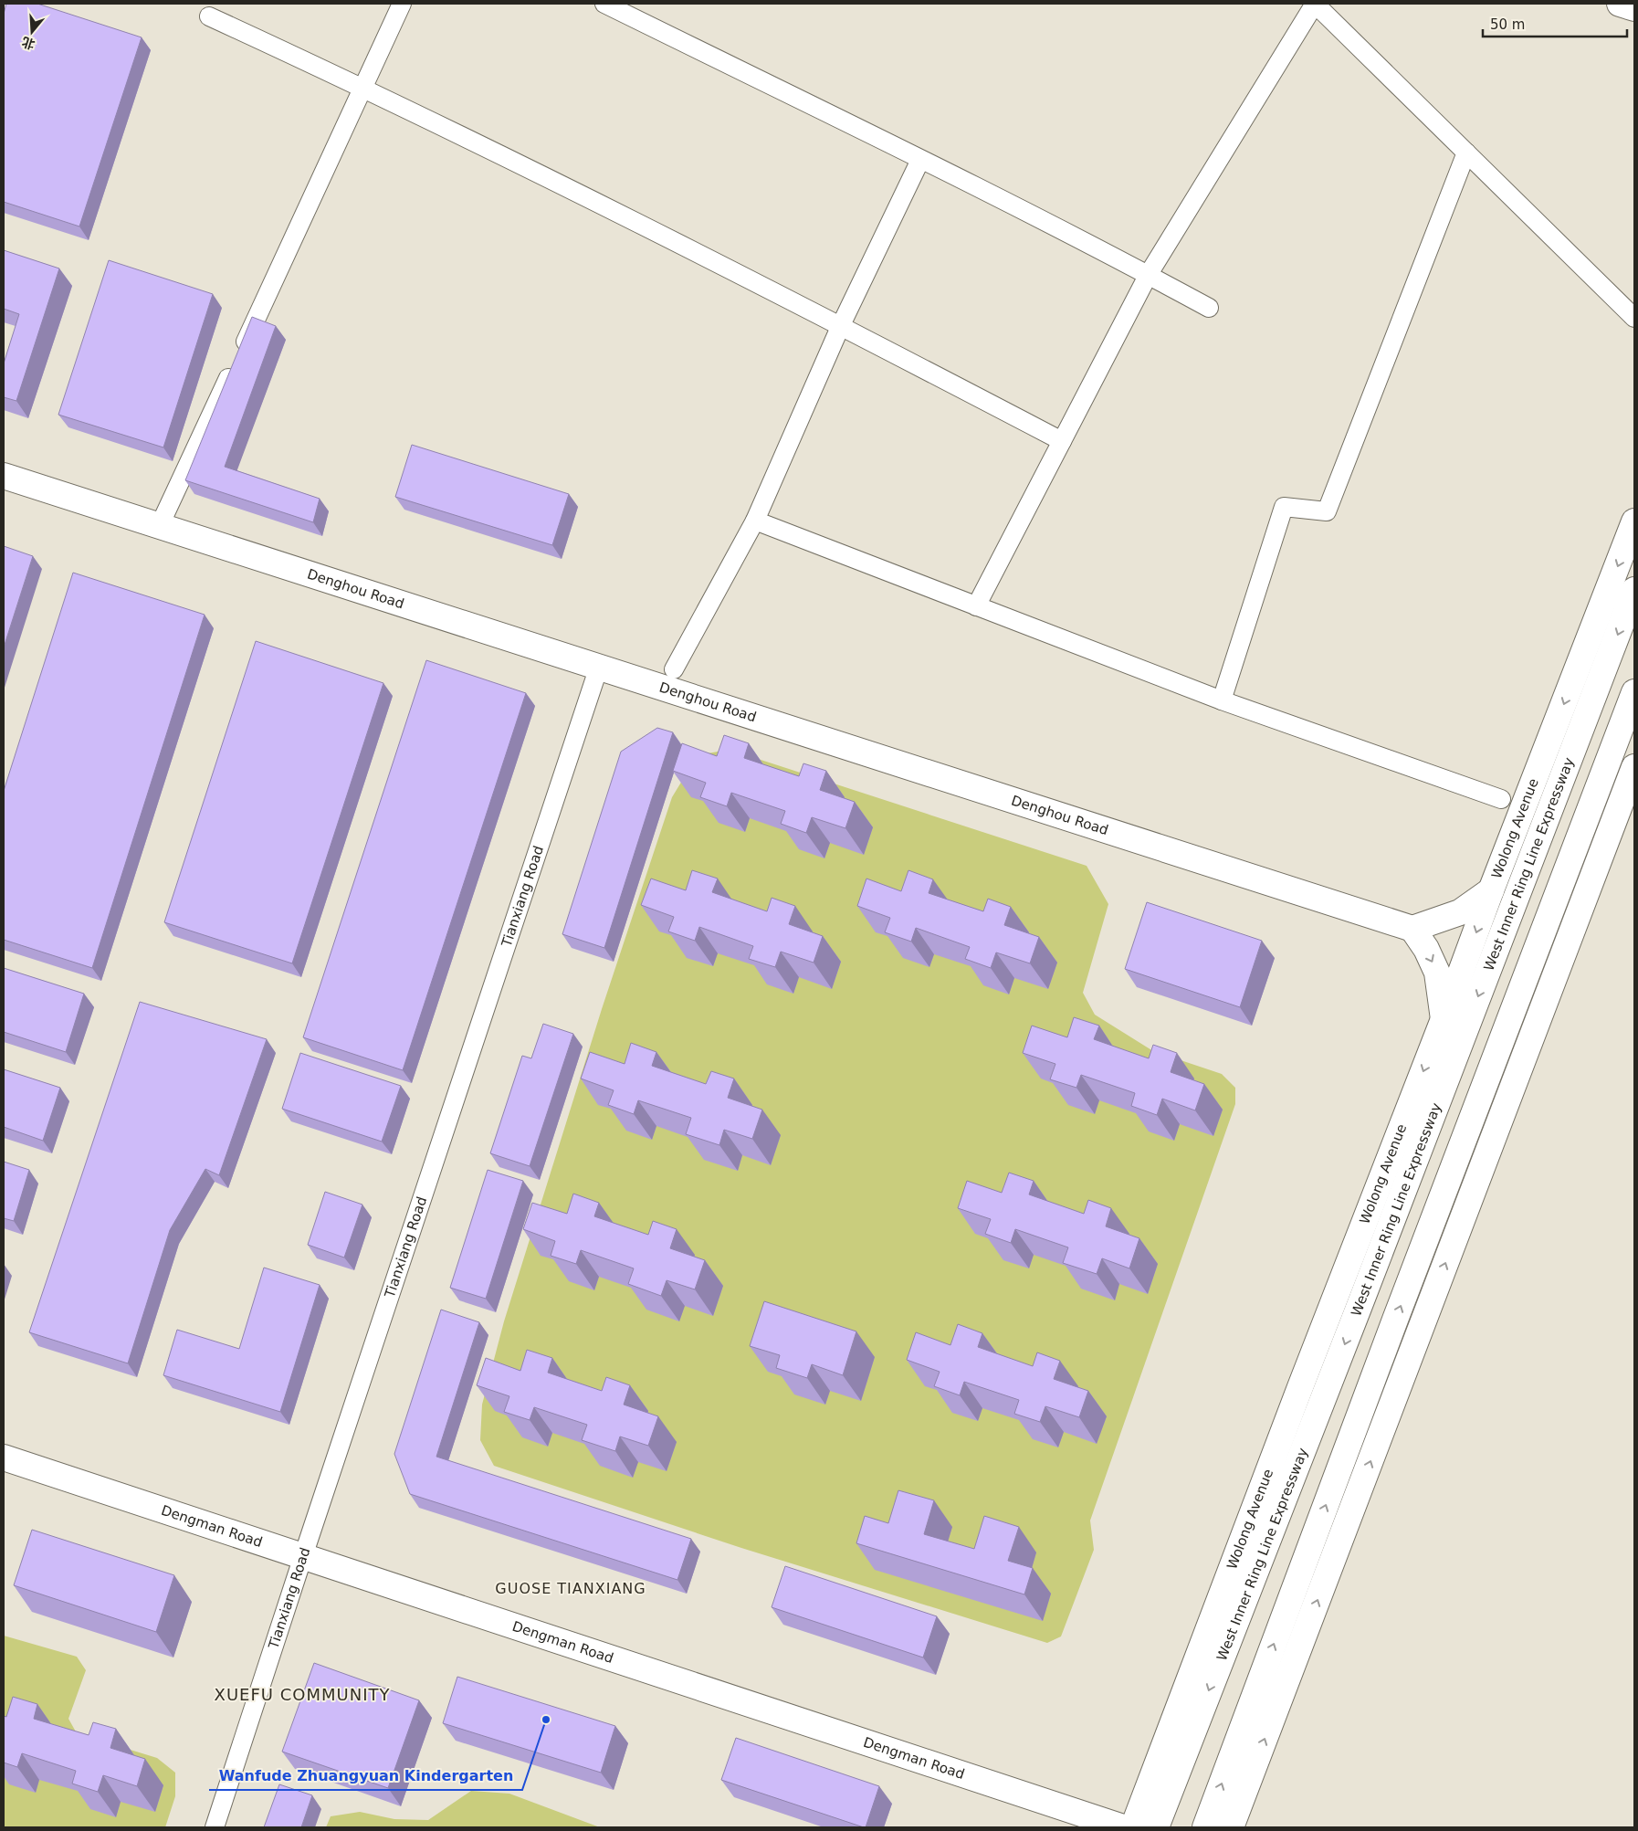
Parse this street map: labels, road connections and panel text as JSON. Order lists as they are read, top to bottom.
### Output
{
  "streets": {
    "main road": [
      "Denghou Road",
      "Wolong Avenue",
      "West Inner Ring Line Expressway",
      "Dengman Road"
    ],
    "street": ["Tianxiang Road"]
  },
  "crossings": [
    ["Denghou Road", "Tianxiang Road"],
    ["Tianxiang Road", "Dengman Road"]
  ],
  "districts": ["GUOSE TIANXIANG", "XUEFU COMMUNITY"],
  "places": ["Wanfude Zhuangyuan Kindergarten"],
  "scale_bar": "50 m",
  "north": "bottom"
}
